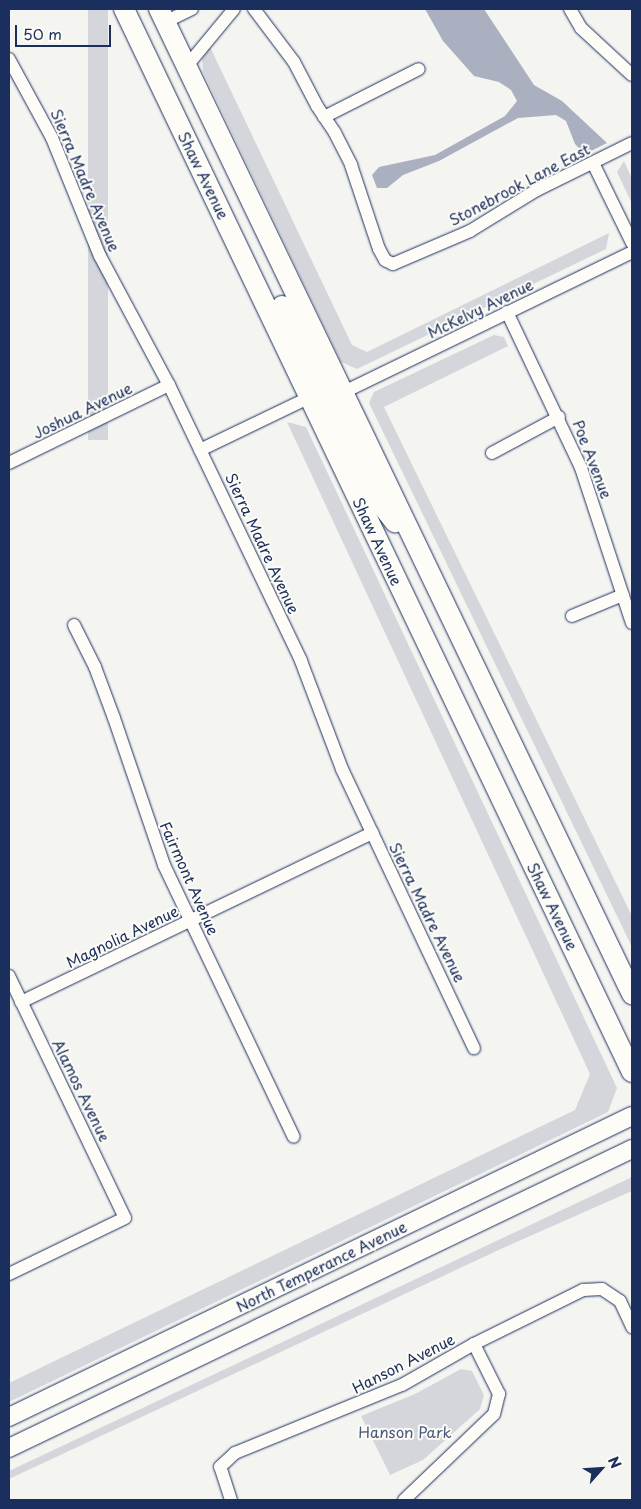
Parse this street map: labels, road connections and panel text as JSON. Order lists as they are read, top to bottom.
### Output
{
  "streets": {
    "main road": ["Shaw Avenue", "North Temperance Avenue"],
    "street": [
      "Sierra Madre Avenue",
      "Stonebrook Lane East",
      "McKelvy Avenue",
      "Joshua Avenue",
      "Poe Avenue",
      "Fairmont Avenue",
      "Magnolia Avenue",
      "Alamos Avenue",
      "Hanson Avenue"
    ]
  },
  "crossings": [
    ["Shaw Avenue", "McKelvy Avenue"],
    ["Sierra Madre Avenue", "Joshua Avenue"],
    ["Sierra Madre Avenue", "Magnolia Avenue"],
    ["McKelvy Avenue", "Poe Avenue"],
    ["Fairmont Avenue", "Magnolia Avenue"],
    ["Magnolia Avenue", "Alamos Avenue"]
  ],
  "parks": ["Hanson Park"],
  "scale_bar": "50 m",
  "north": "top right"
}
